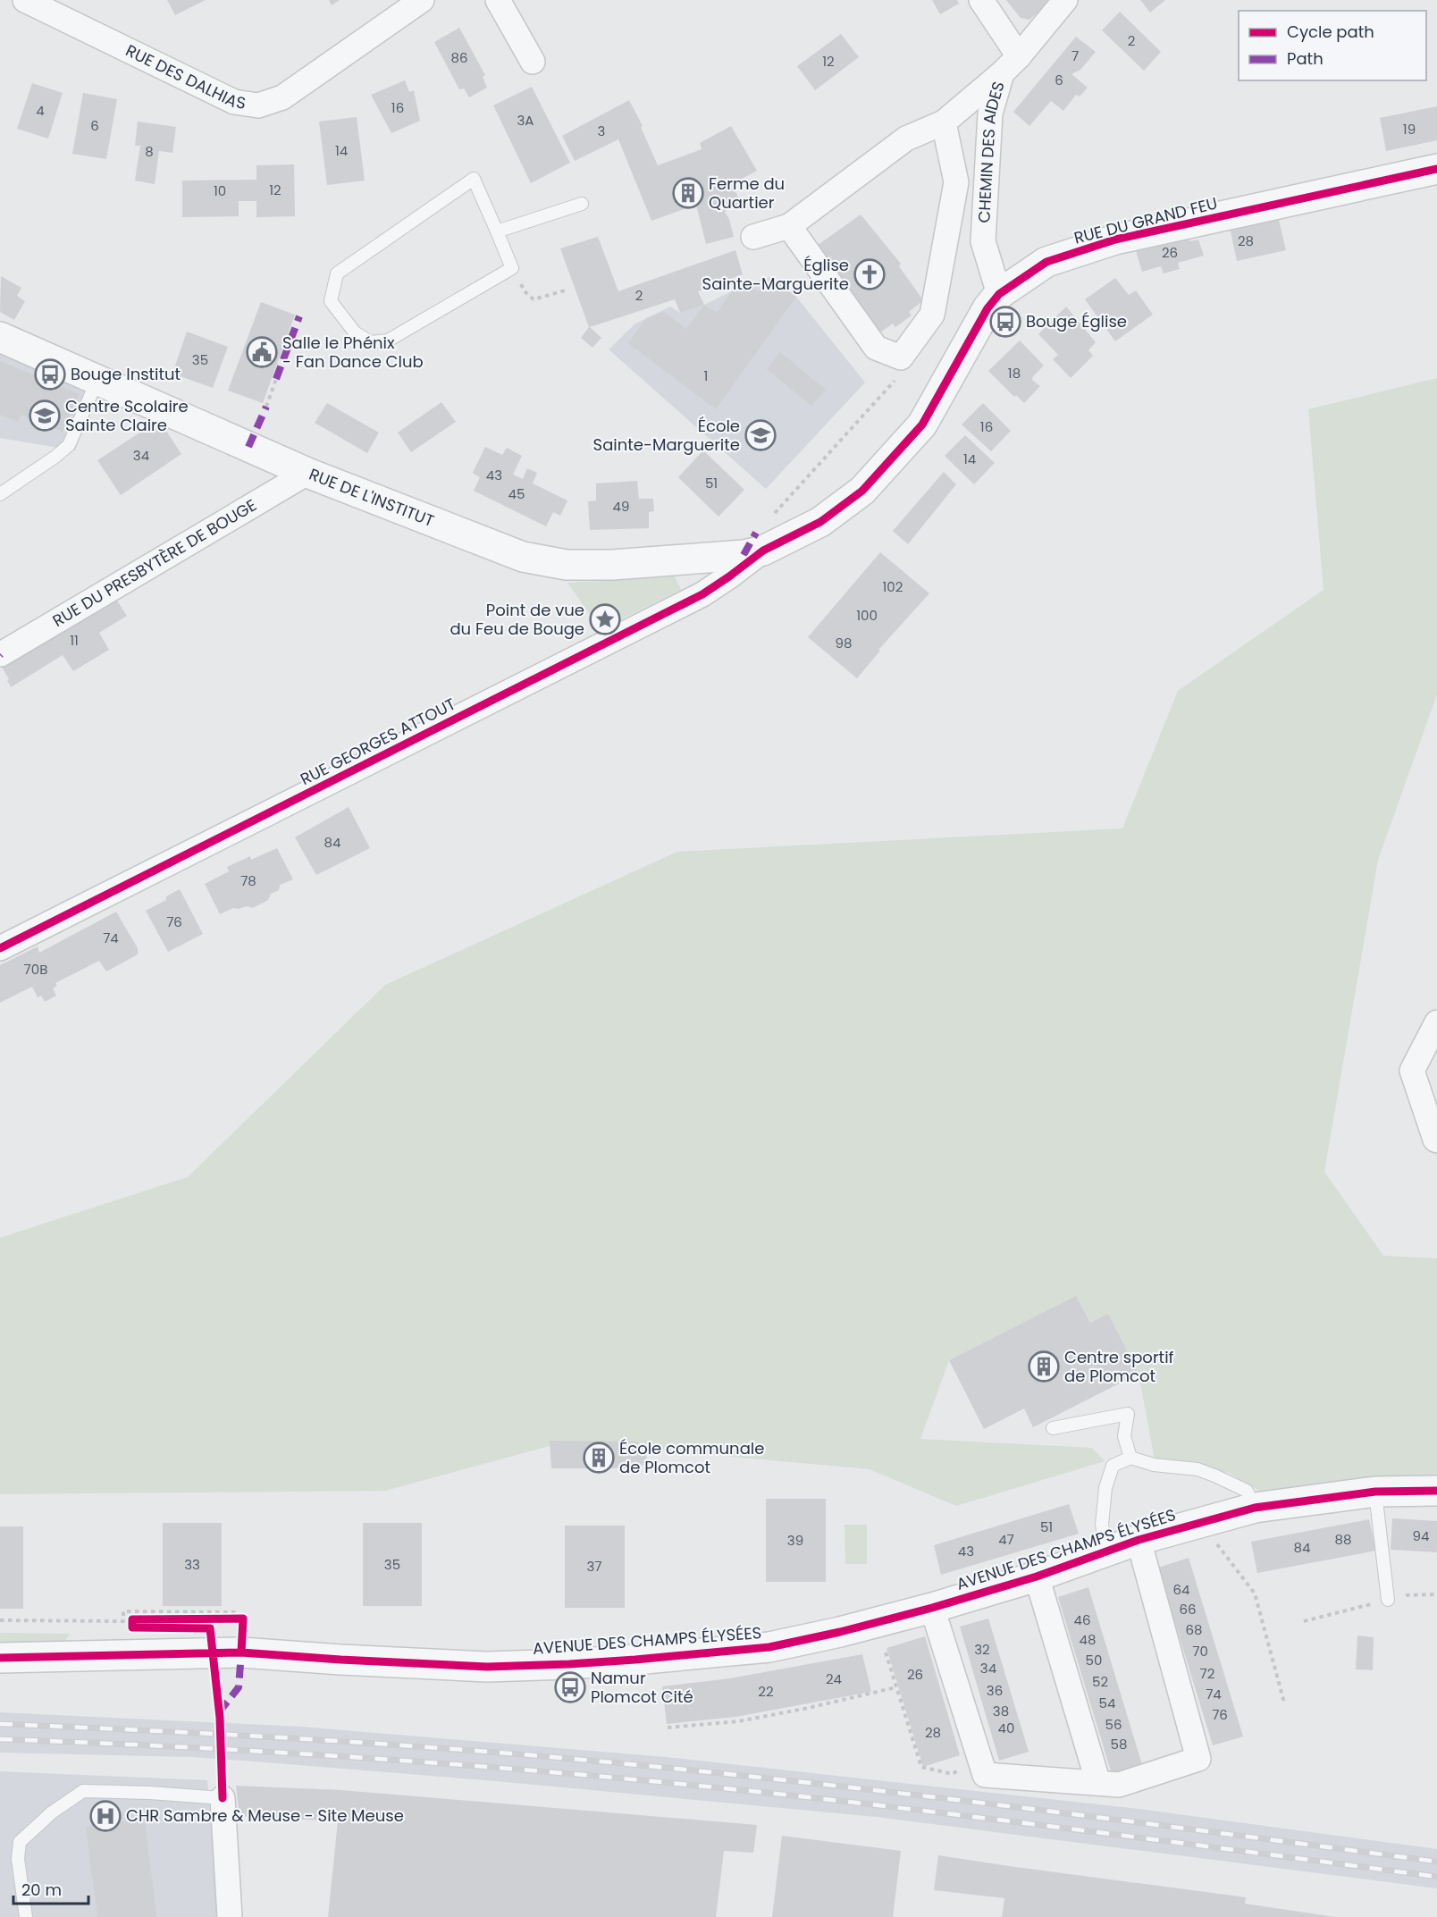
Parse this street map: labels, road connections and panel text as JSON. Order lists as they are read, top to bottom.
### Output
{
  "streets": {
    "street": [
      "RUE DES DALHIAS",
      "CHEMIN DES AIDES",
      "RUE DU GRAND FEU",
      "RUE DE L'INSTITUT",
      "RUE DU PRESBYTÈRE DE BOUGE",
      "RUE GEORGES ATTOUT",
      "AVENUE DES CHAMPS ÉLYSÉES"
    ]
  },
  "crossings": [
    ["CHEMIN DES AIDES", "RUE DU GRAND FEU"],
    ["RUE DU GRAND FEU", "RUE DE L'INSTITUT"],
    ["RUE DU GRAND FEU", "RUE GEORGES ATTOUT"],
    ["RUE DE L'INSTITUT", "RUE DU PRESBYTÈRE DE BOUGE"],
    ["RUE DE L'INSTITUT", "RUE GEORGES ATTOUT"]
  ],
  "places": {
    "building": ["Ferme du Quartier", "Centre sportif de Plomcot", "École communale de Plomcot"],
    "church": ["Église Sainte-Marguerite"],
    "bus stop": ["Bouge Église", "Bouge Institut", "Namur Plomcot Cité"],
    "public building": ["Salle le Phénix - Fan Dance Club"],
    "school or university": ["Centre Scolaire Sainte Claire", "École Sainte-Marguerite"],
    "place": ["Point de vue du Feu de Bouge"],
    "hospital": ["CHR Sambre & Meuse - Site Meuse"]
  },
  "house_numbers": [
    "2",
    "7",
    "86",
    "12",
    "6",
    "16",
    "4",
    "3A",
    "6",
    "19",
    "3",
    "14",
    "8",
    "12",
    "10",
    "28",
    "26",
    "2",
    "35",
    "18",
    "1",
    "16",
    "34",
    "14",
    "43",
    "51",
    "45",
    "49",
    "102",
    "100",
    "11",
    "98",
    "84",
    "78",
    "76",
    "74",
    "70B",
    "51",
    "94",
    "47",
    "88",
    "39",
    "84",
    "43",
    "33",
    "35",
    "37",
    "64",
    "66",
    "46",
    "68",
    "48",
    "32",
    "70",
    "50",
    "34",
    "72",
    "26",
    "24",
    "52",
    "36",
    "22",
    "74",
    "54",
    "38",
    "76",
    "56",
    "40",
    "28",
    "58"
  ],
  "legend": ["Cycle path", "Path"],
  "scale_bar": "20 m"
}
